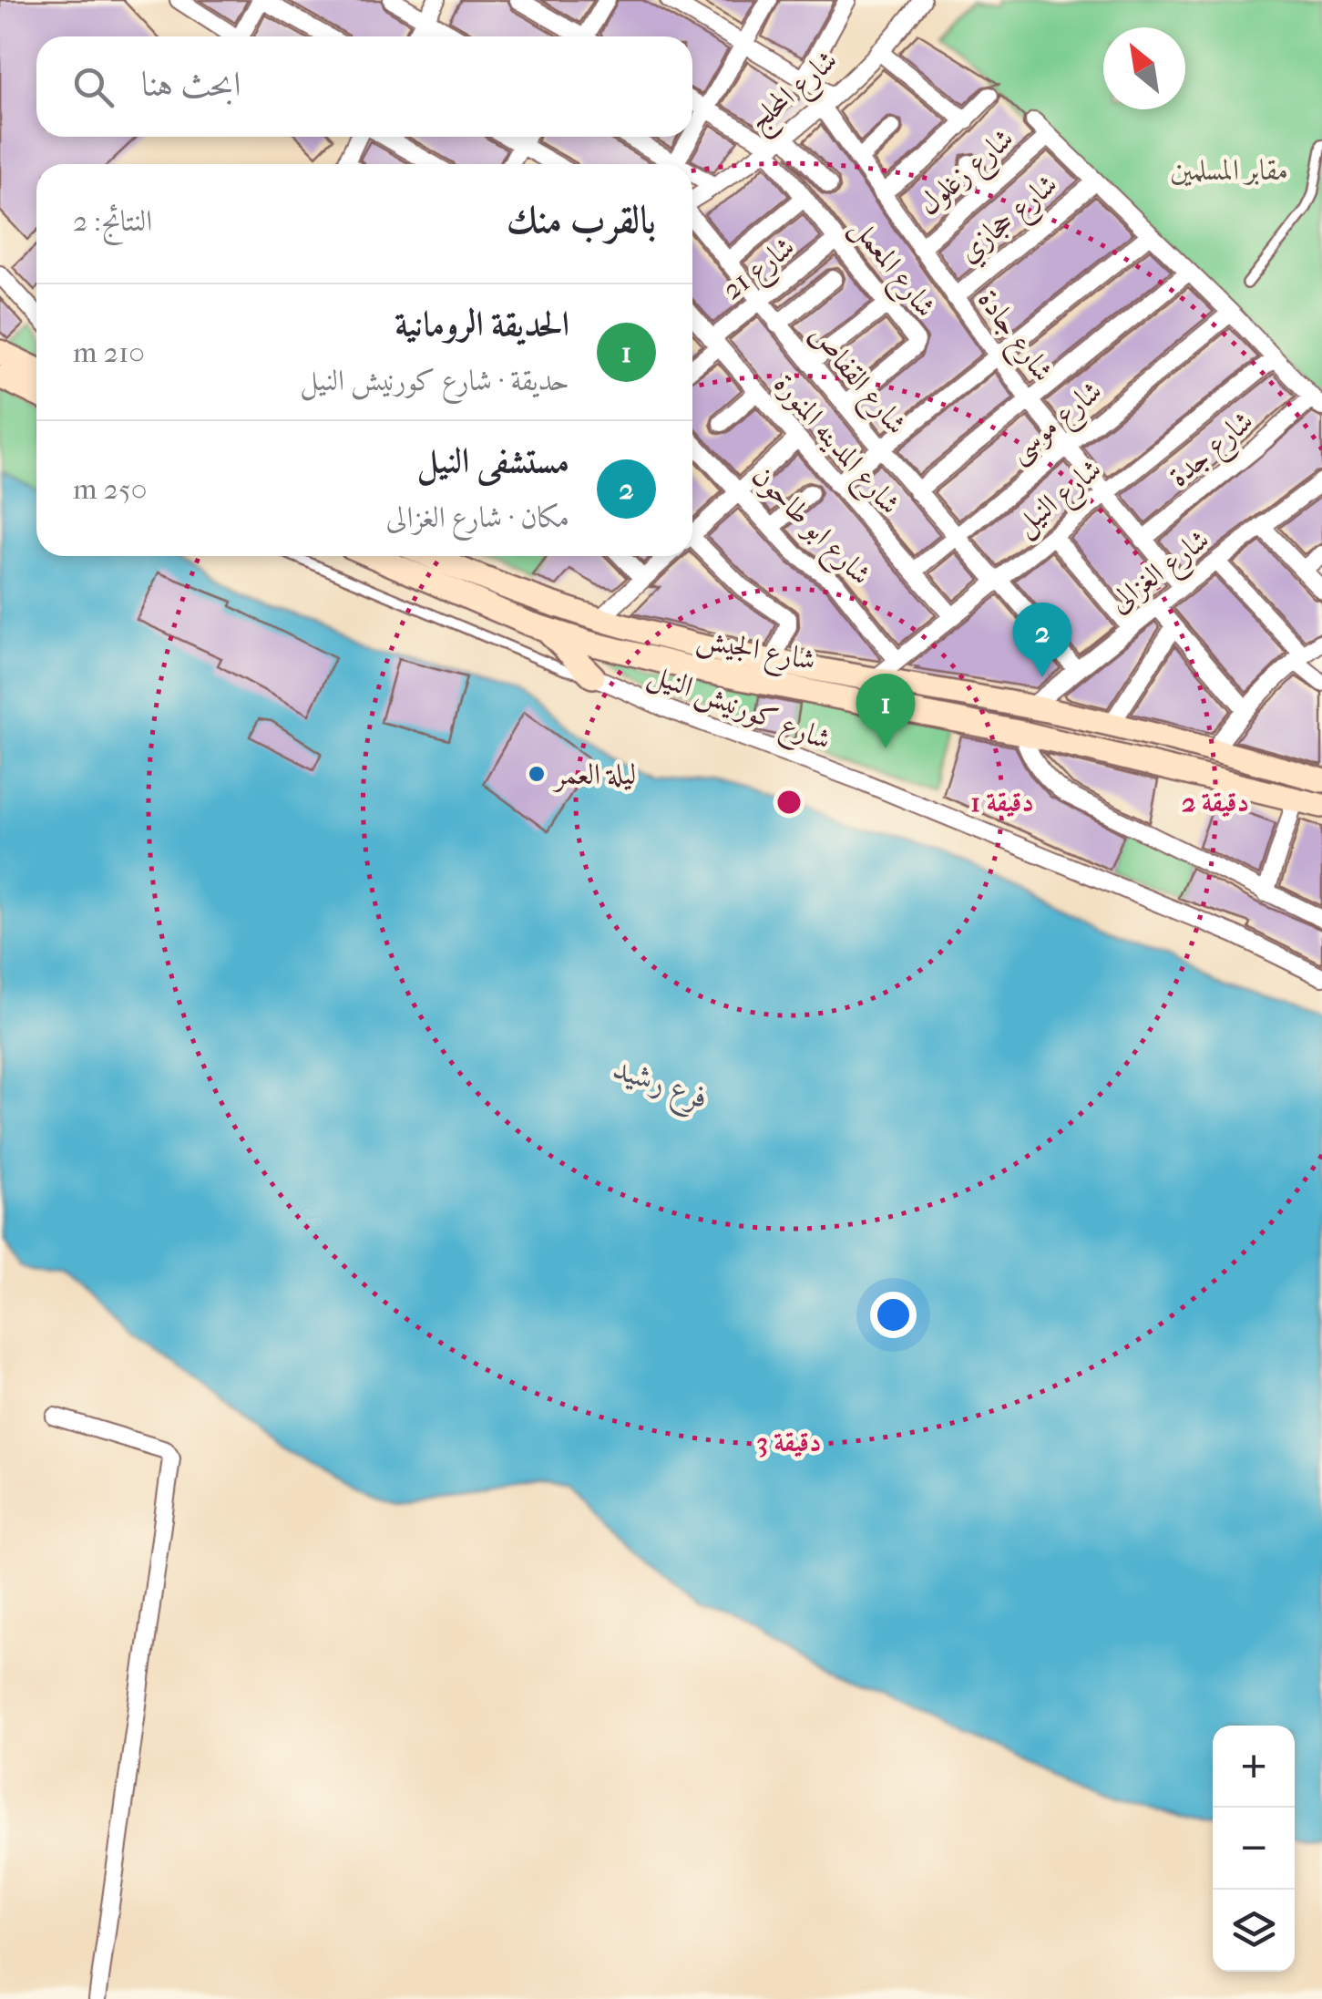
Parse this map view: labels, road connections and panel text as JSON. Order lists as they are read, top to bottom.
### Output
{
  "streets": {
    "main road": ["شارع الجيش"],
    "street": [
      "شارع المحلج",
      "شارع زغلول",
      "شارع حجازي",
      "شارع المعمل",
      "شارع 21",
      "شارع جادة",
      "شارع القفاص",
      "شارع موسى",
      "شارع المدينه المنورة",
      "شارع جدة",
      "شارع النيل",
      "شارع ابو طاحون",
      "شارع الغزالى",
      "شارع كورنيش النيل"
    ]
  },
  "crossings": [
    ["شارع المحلج", "شارع المعمل"],
    ["شارع المحلج", "شارع جادة"],
    ["شارع زغلول", "شارع جادة"],
    ["شارع حجازي", "شارع جادة"],
    ["شارع المعمل", "شارع 21"],
    ["شارع المعمل", "شارع القفاص"],
    ["شارع 21", "شارع القفاص"],
    ["شارع 21", "شارع المدينه المنورة"],
    ["شارع جادة", "شارع موسى"],
    ["شارع جادة", "شارع جدة"],
    ["شارع جادة", "شارع النيل"],
    ["شارع جادة", "شارع الغزالى"],
    ["شارع القفاص", "شارع موسى"],
    ["شارع القفاص", "شارع النيل"],
    ["شارع القفاص", "شارع الغزالى"],
    ["شارع موسى", "شارع المدينه المنورة"],
    ["شارع المدينه المنورة", "شارع النيل"],
    ["شارع النيل", "شارع ابو طاحون"],
    ["شارع النيل", "شارع الجيش"],
    ["شارع الغزالى", "شارع الجيش"]
  ],
  "water": ["فرع رشيد"],
  "parks": ["مقابر المسلمين"],
  "places": ["ليلة العمر"],
  "north": "top left",
  "page": {
    "search": "ابحث هنا",
    "heading": ["بالقرب منك", "النتائج: 2"],
    "list": [
      {
        "mark": "1",
        "name": "الحديقة الرومانية",
        "note": "حديقة · شارع كورنيش النيل",
        "value": "210 m"
      },
      {
        "mark": "2",
        "name": "مستشفى النيل",
        "note": "مكان · شارع الغزالى",
        "value": "250 m"
      }
    ],
    "pins": ["2", "1"],
    "map_buttons": ["+", "−"]
  },
  "rings": ["1 دقيقة", "2 دقيقة", "3 دقيقة"]
}
